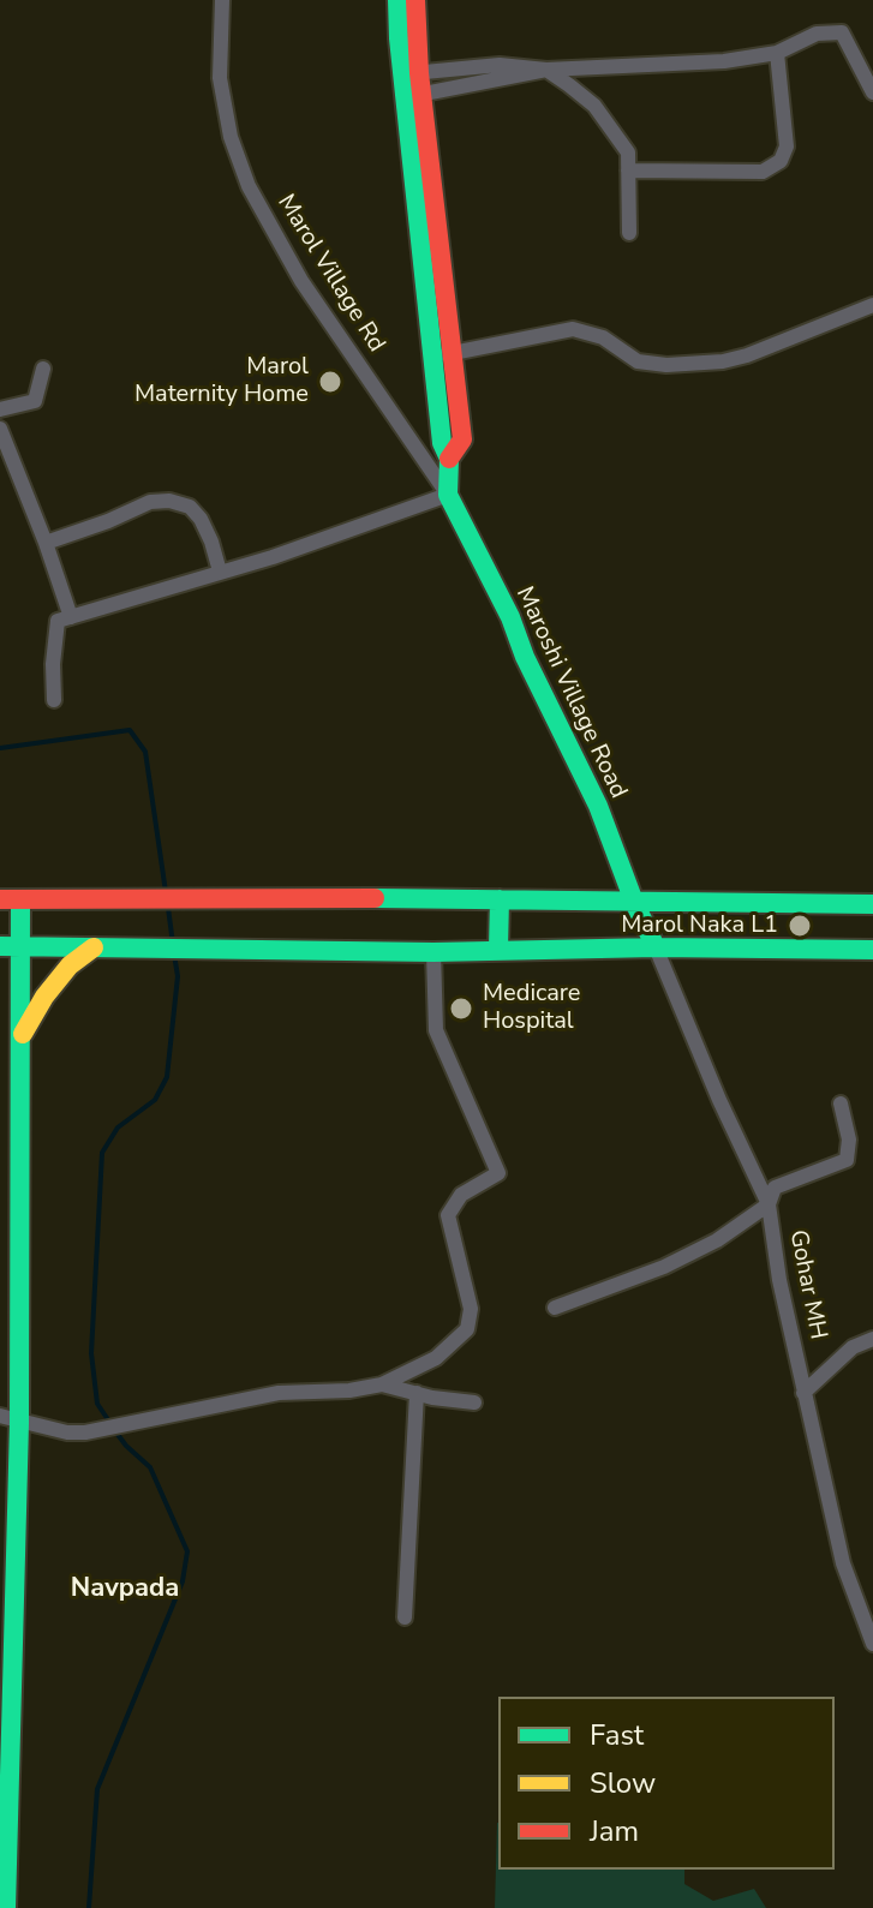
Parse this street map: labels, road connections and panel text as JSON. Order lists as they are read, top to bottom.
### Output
{
  "streets": {
    "main road": ["Maroshi Village Road"],
    "street": ["Marol Village Rd", "Gohar MH"]
  },
  "crossings": [
    ["Marol Village Rd", "Maroshi Village Road"],
    ["Maroshi Village Road", "Gohar MH"]
  ],
  "districts": ["Navpada"],
  "places": ["Marol Maternity Home", "Marol Naka L1", "Medicare Hospital"],
  "legend": ["Fast", "Slow", "Jam"]
}
